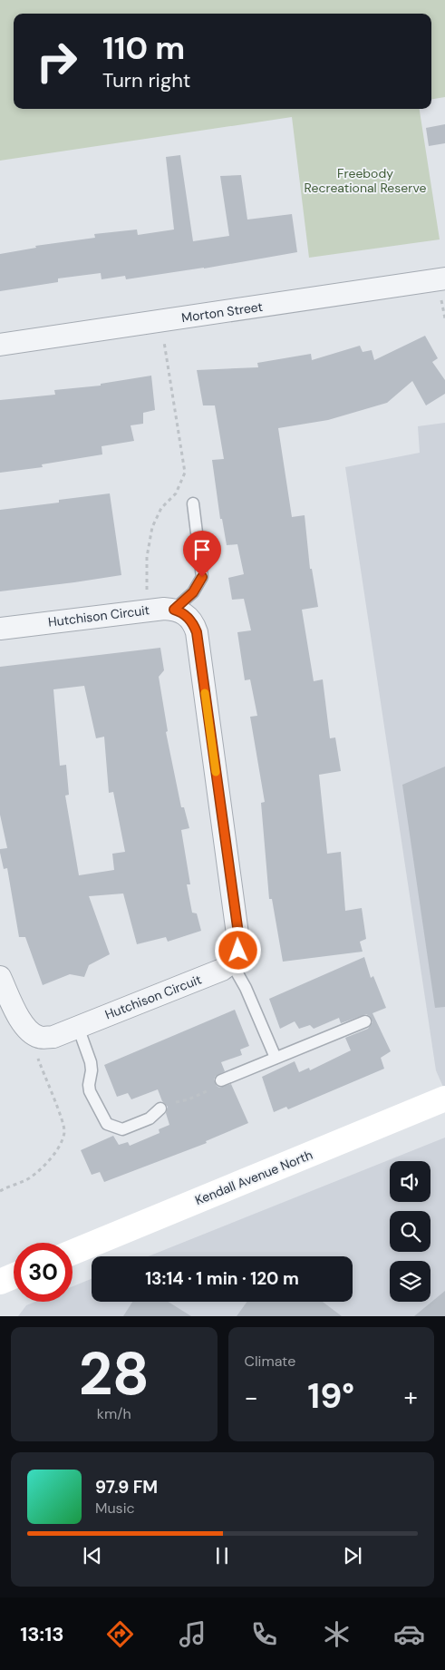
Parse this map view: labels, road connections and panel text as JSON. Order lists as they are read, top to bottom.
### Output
{
  "streets": {
    "street": ["Morton Street", "Hutchison Circuit", "Kendall Avenue North"]
  },
  "parks": ["Freebody Recreational Reserve"],
  "page": {
    "turn": ["110 m", "Turn right"],
    "limit": "30",
    "trip": "13:14 · 1 min · 120 m",
    "tile": [
      ["28", "km/h"],
      "Climate"
    ],
    "heat": ["−", "19°", "+"],
    "song": ["97.9 FM", "Music"],
    "tabs": "13:13"
  }
}
